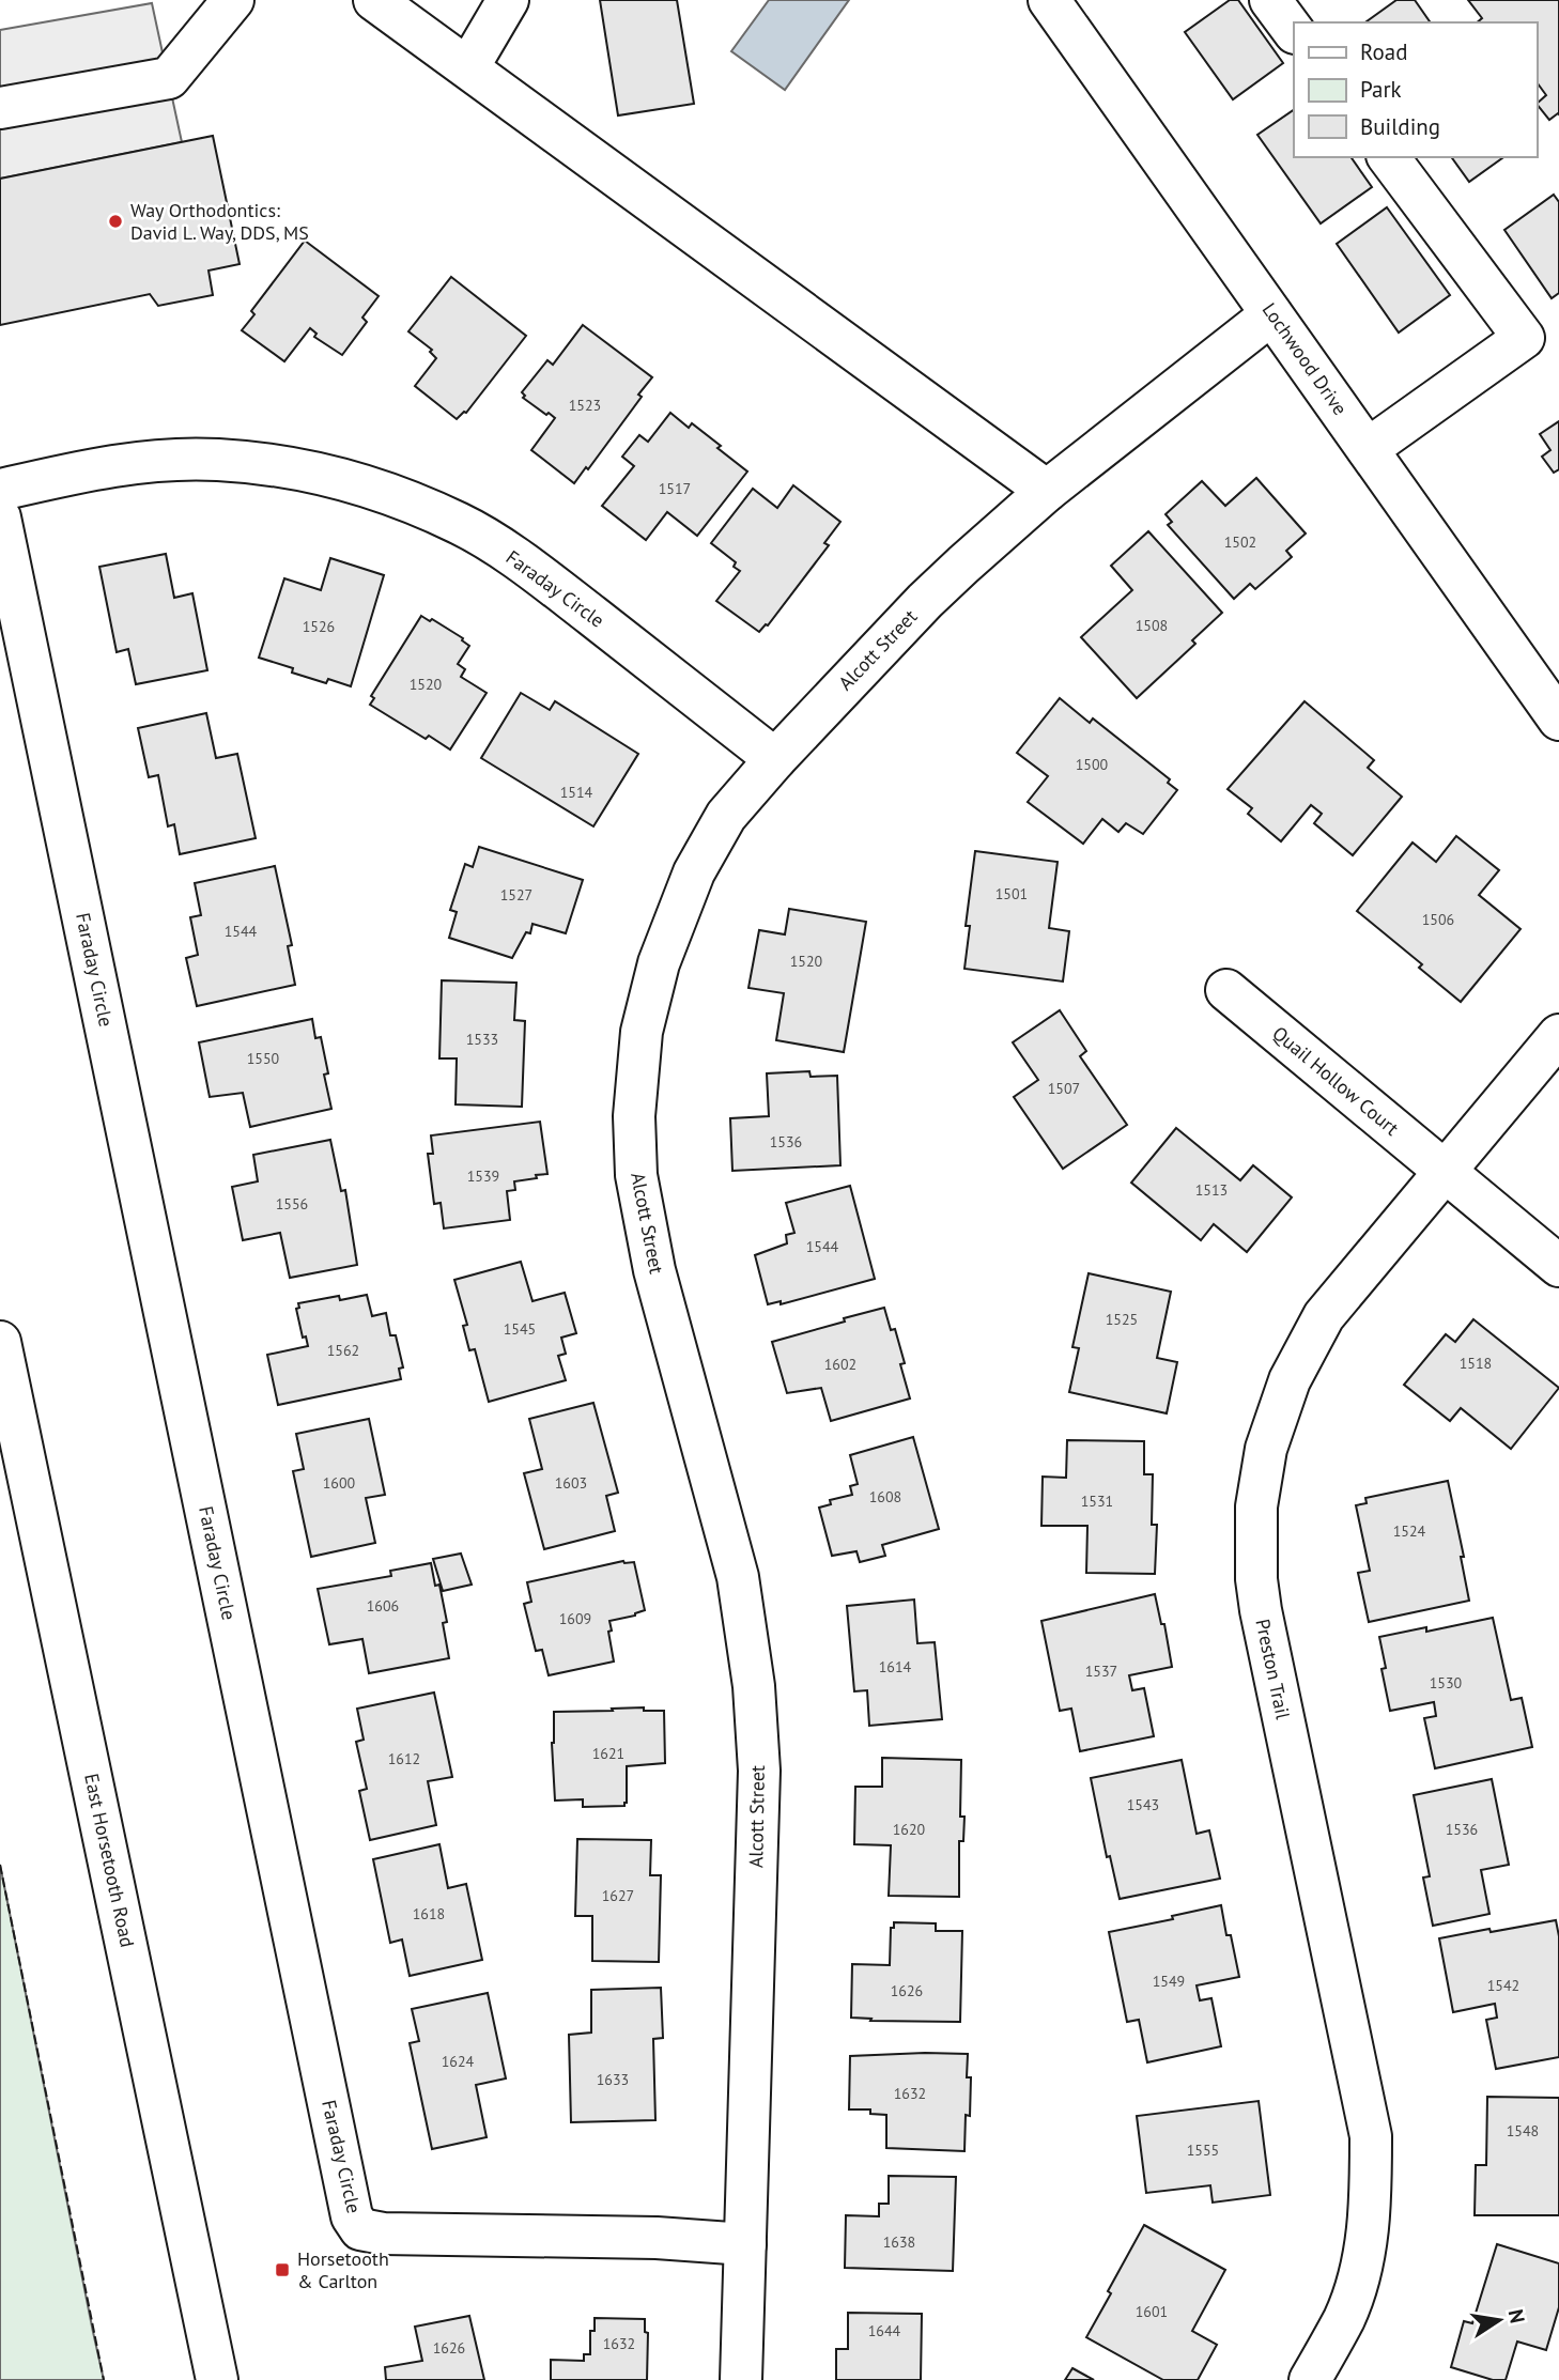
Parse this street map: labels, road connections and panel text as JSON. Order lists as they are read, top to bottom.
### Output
{
  "streets": {
    "street": [
      "Lochwood Drive",
      "Faraday Circle",
      "Alcott Street",
      "Quail Hollow Court",
      "Preston Trail",
      "East Horsetooth Road"
    ]
  },
  "crossings": [
    ["Lochwood Drive", "Alcott Street"],
    ["Faraday Circle", "Alcott Street"],
    ["Quail Hollow Court", "Preston Trail"]
  ],
  "places": {
    "other": ["Way Orthodontics: David L. Way, DDS, MS"],
    "transit": ["Horsetooth & Carlton"]
  },
  "house_numbers": [
    "1523",
    "1517",
    "1502",
    "1508",
    "1526",
    "1520",
    "1500",
    "1514",
    "1501",
    "1527",
    "1506",
    "1544",
    "1520",
    "1533",
    "1550",
    "1507",
    "1536",
    "1539",
    "1513",
    "1556",
    "1544",
    "1525",
    "1545",
    "1562",
    "1518",
    "1602",
    "1600",
    "1603",
    "1608",
    "1531",
    "1524",
    "1606",
    "1609",
    "1614",
    "1537",
    "1530",
    "1621",
    "1612",
    "1543",
    "1620",
    "1536",
    "1627",
    "1618",
    "1549",
    "1542",
    "1626",
    "1624",
    "1633",
    "1632",
    "1548",
    "1555",
    "1638",
    "1601",
    "1644",
    "1632",
    "1626"
  ],
  "legend": ["Road", "Park", "Building"],
  "north": "right"
}
